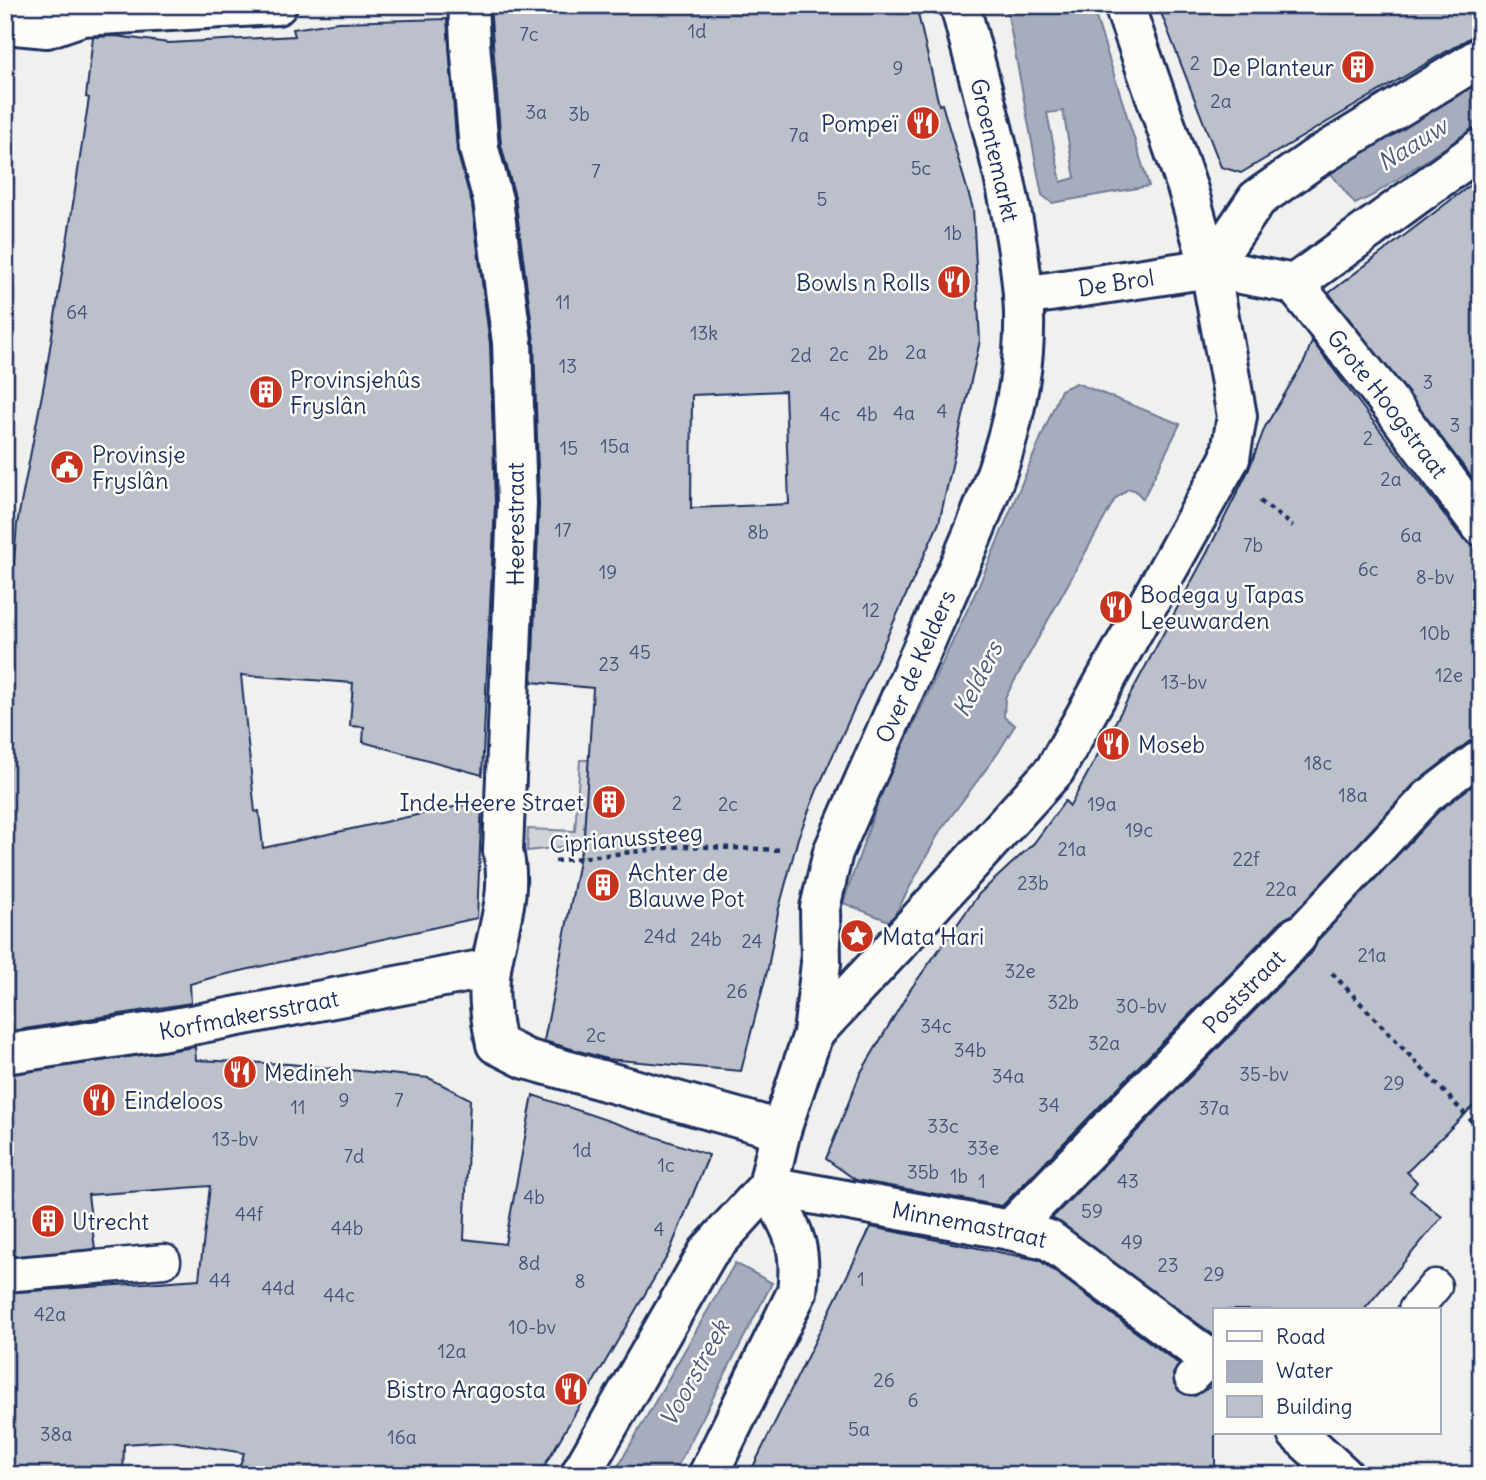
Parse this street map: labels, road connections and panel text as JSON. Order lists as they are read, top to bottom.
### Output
{
  "streets": {
    "street": [
      "Groentemarkt",
      "De Brol",
      "Grote Hoogstraat",
      "Heerestraat",
      "Over de Kelders",
      "Poststraat",
      "Korfmakersstraat",
      "Minnemastraat"
    ],
    "path": ["Ciprianussteeg"]
  },
  "crossings": [
    ["Groentemarkt", "De Brol"],
    ["Groentemarkt", "Over de Kelders"],
    ["De Brol", "Grote Hoogstraat"],
    ["De Brol", "Over de Kelders"],
    ["Heerestraat", "Over de Kelders"],
    ["Heerestraat", "Ciprianussteeg"],
    ["Heerestraat", "Korfmakersstraat"],
    ["Over de Kelders", "Ciprianussteeg"],
    ["Poststraat", "Minnemastraat"]
  ],
  "water": ["Naauw", "Kelders", "Voorstreek"],
  "places": {
    "building": [
      "De Planteur",
      "Provinsjehûs Fryslân",
      "Inde Heere Straet",
      "Achter de Blauwe Pot",
      "Utrecht"
    ],
    "restaurant": [
      "Pompeï",
      "Bowls n Rolls",
      "Bodega y Tapas Leeuwarden",
      "Moseb",
      "Medineh",
      "Eindeloos",
      "Bistro Aragosta"
    ],
    "public building": ["Provinsje Fryslân"],
    "place": ["Mata Hari"]
  },
  "house_numbers": [
    "1d",
    "7c",
    "2",
    "9",
    "2a",
    "3a",
    "3b",
    "7a",
    "5c",
    "7",
    "5",
    "1b",
    "11",
    "64",
    "13k",
    "2a",
    "2b",
    "2c",
    "2d",
    "13",
    "3",
    "4",
    "4a",
    "4c",
    "4b",
    "3",
    "2",
    "15a",
    "15",
    "2a",
    "17",
    "8b",
    "6a",
    "7b",
    "6c",
    "19",
    "8-bv",
    "12",
    "10b",
    "45",
    "23",
    "12e",
    "13-bv",
    "18c",
    "18a",
    "2",
    "2c",
    "19a",
    "19c",
    "21a",
    "22f",
    "23b",
    "22a",
    "24d",
    "24b",
    "24",
    "21a",
    "32e",
    "26",
    "32b",
    "30-bv",
    "34c",
    "2c",
    "32a",
    "34b",
    "35-bv",
    "34a",
    "29",
    "9",
    "7",
    "34",
    "11",
    "37a",
    "33c",
    "13-bv",
    "33e",
    "1d",
    "7d",
    "1c",
    "35b",
    "1b",
    "1",
    "43",
    "4b",
    "59",
    "44f",
    "44b",
    "4",
    "49",
    "8d",
    "23",
    "29",
    "1",
    "44",
    "8",
    "44d",
    "44c",
    "42a",
    "10-bv",
    "12a",
    "26",
    "6",
    "5a",
    "38a",
    "16a"
  ],
  "legend": ["Road", "Water", "Building"]
}
